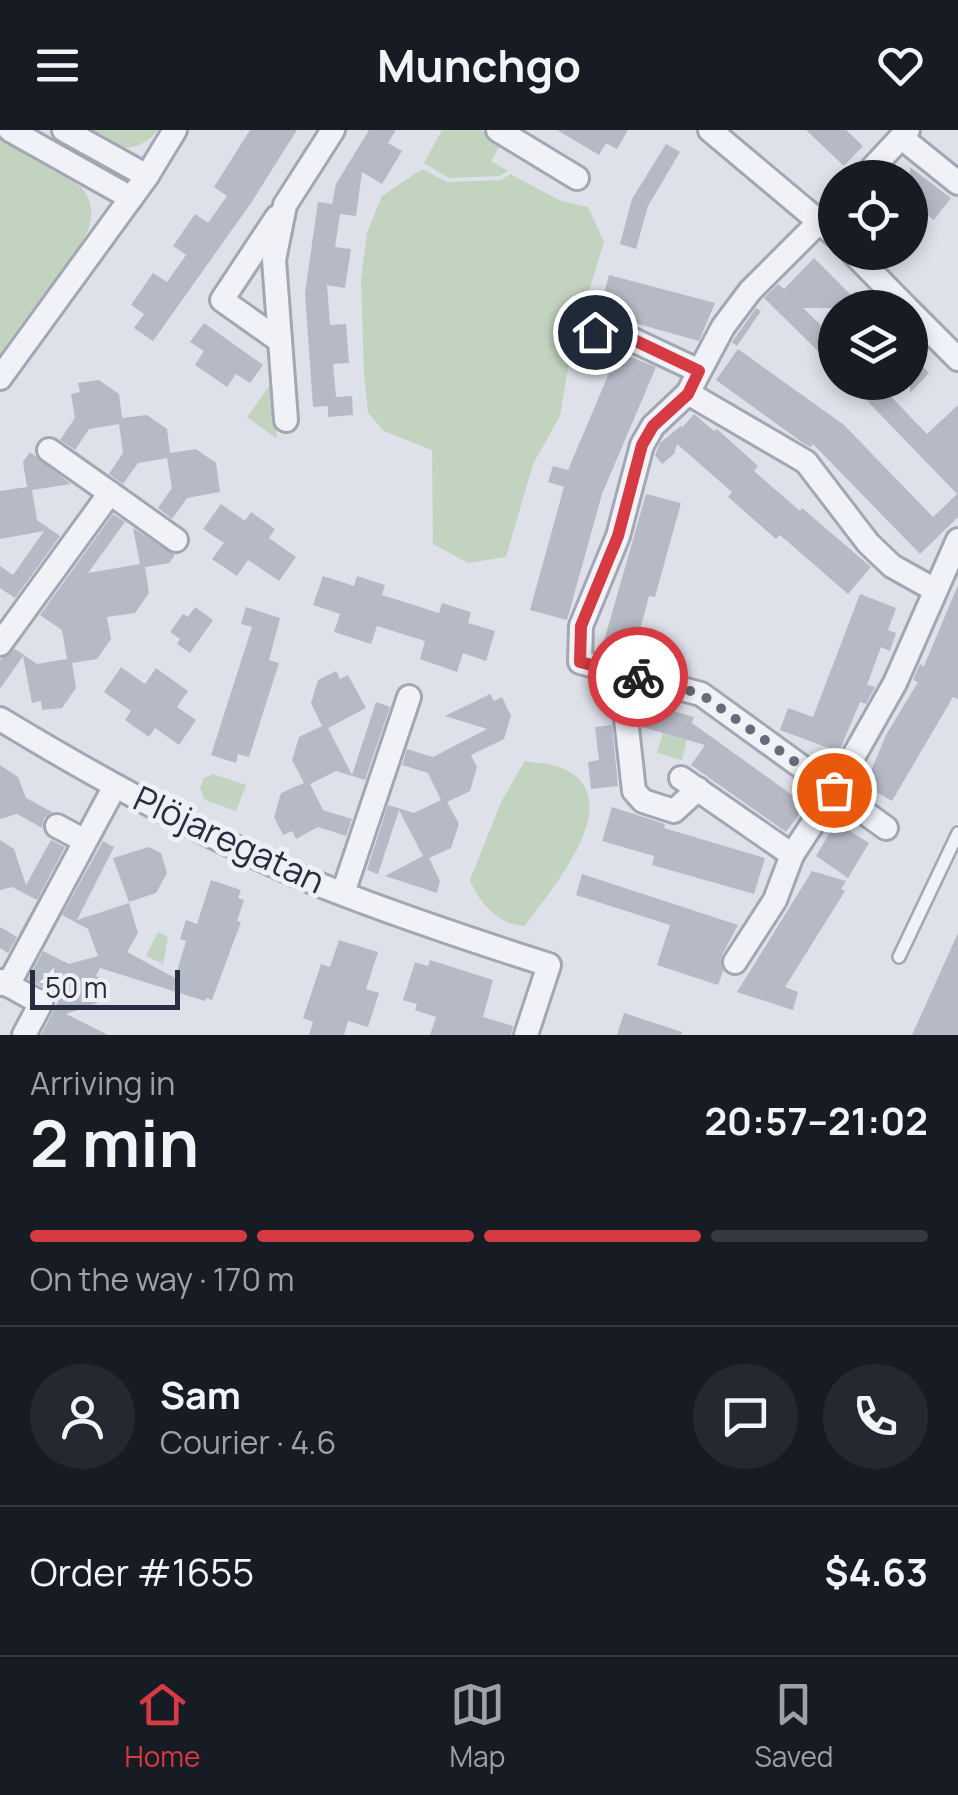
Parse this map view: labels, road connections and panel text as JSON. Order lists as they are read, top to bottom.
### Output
{
  "streets": {
    "street": ["Plöjaregatan"]
  },
  "scale_bar": "50 m",
  "page": {
    "header": "Munchgo",
    "scale": "50 m",
    "heading": ["2 min", "Arriving in", "20:57–21:02"],
    "panel": [
      "Sam",
      "Courier · 4.6",
      "Order #1655",
      "$4.63"
    ],
    "bar": "On the way · 170 m",
    "tabs": ["Home", "Map", "Saved"]
  }
}
